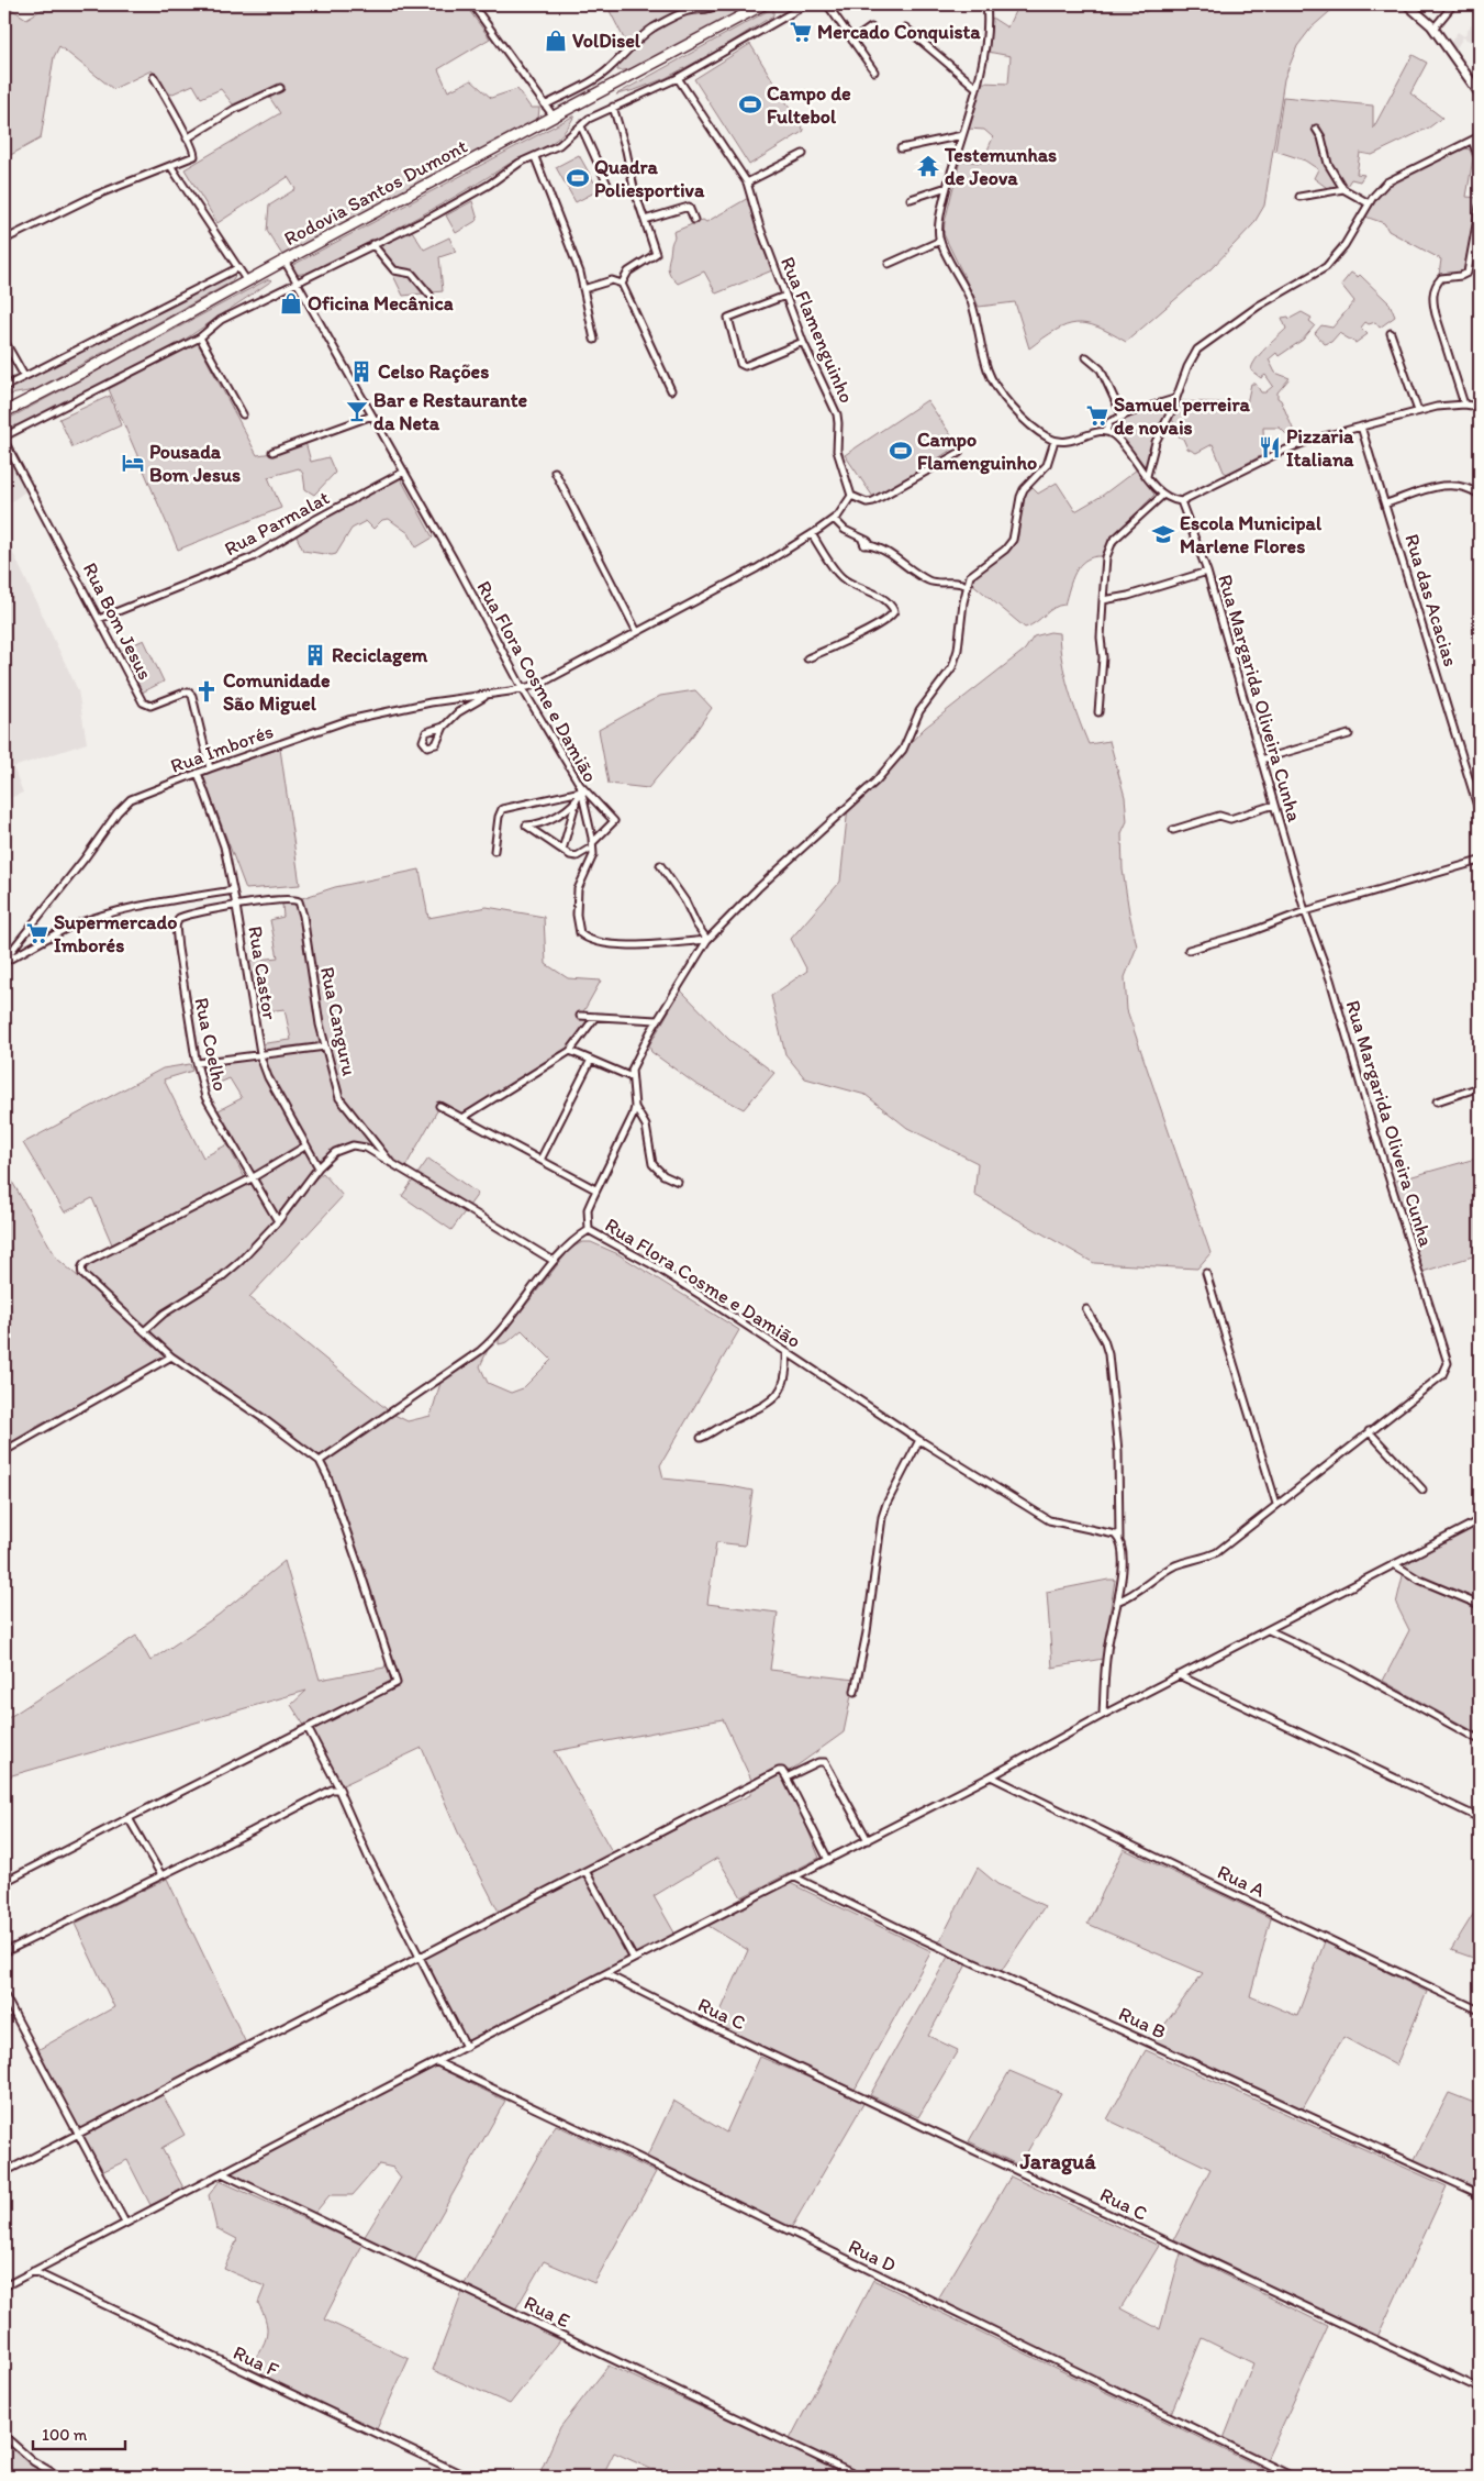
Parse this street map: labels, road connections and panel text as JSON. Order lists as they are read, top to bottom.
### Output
{
  "streets": {
    "highway": ["Rodovia Santos Dumont"],
    "street": [
      "Rua Flamenguinho",
      "Rua Parmalat",
      "Rua das Acacias",
      "Rua Bom Jesus",
      "Rua Flora Cosme e Damião",
      "Rua Margarida Oliveira Cunha",
      "Rua Imborés",
      "Rua Castor",
      "Rua Canguru",
      "Rua Coelho",
      "Rua A",
      "Rua C",
      "Rua B",
      "Rua D",
      "Rua E",
      "Rua F"
    ]
  },
  "crossings": [
    ["Rodovia Santos Dumont", "Rua Flora Cosme e Damião"],
    ["Rua Parmalat", "Rua Bom Jesus"],
    ["Rua Parmalat", "Rua Flora Cosme e Damião"],
    ["Rua Bom Jesus", "Rua Imborés"],
    ["Rua Flora Cosme e Damião", "Rua Imborés"],
    ["Rua Imborés", "Rua Castor"],
    ["Rua Castor", "Rua Canguru"],
    ["Rua Castor", "Rua Coelho"],
    ["Rua Canguru", "Rua Coelho"]
  ],
  "districts": ["Jaraguá"],
  "places": {
    "supermarket": ["Mercado Conquista", "Samuel perreira de novais", "Supermercado Imborés"],
    "shop": ["VolDisel", "Oficina Mecânica"],
    "sports": ["Campo de Fultebol", "Quadra Poliesportiva", "Campo Flamenguinho"],
    "temple": ["Testemunhas de Jeova"],
    "building": ["Celso Rações", "Reciclagem"],
    "bar": ["Bar e Restaurante da Neta"],
    "restaurant": ["Pizzaria Italiana"],
    "hotel": ["Pousada Bom Jesus"],
    "school or university": ["Escola Municipal Marlene Flores"],
    "church": ["Comunidade São Miguel"]
  },
  "scale_bar": "100 m"
}
